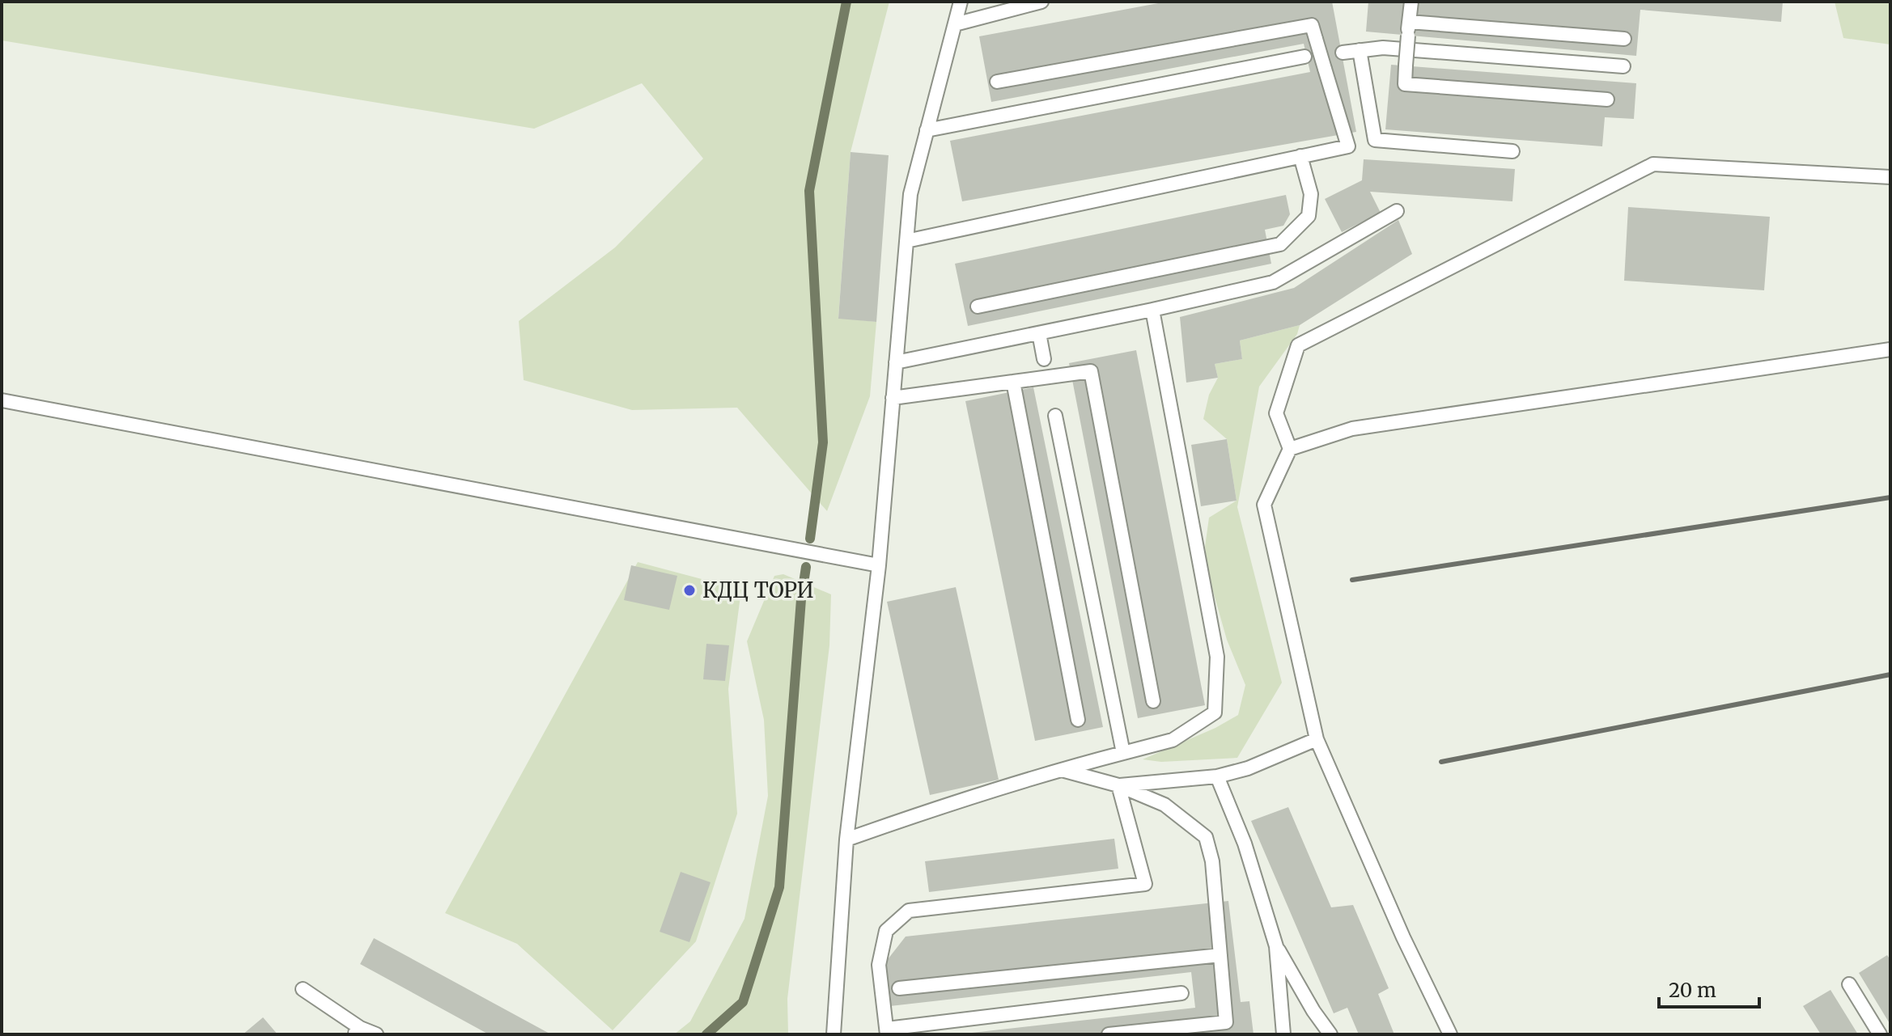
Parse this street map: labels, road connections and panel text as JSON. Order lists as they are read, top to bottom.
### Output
{
  "places": ["КДЦ ТОРИ"],
  "scale_bar": "20 m"
}
